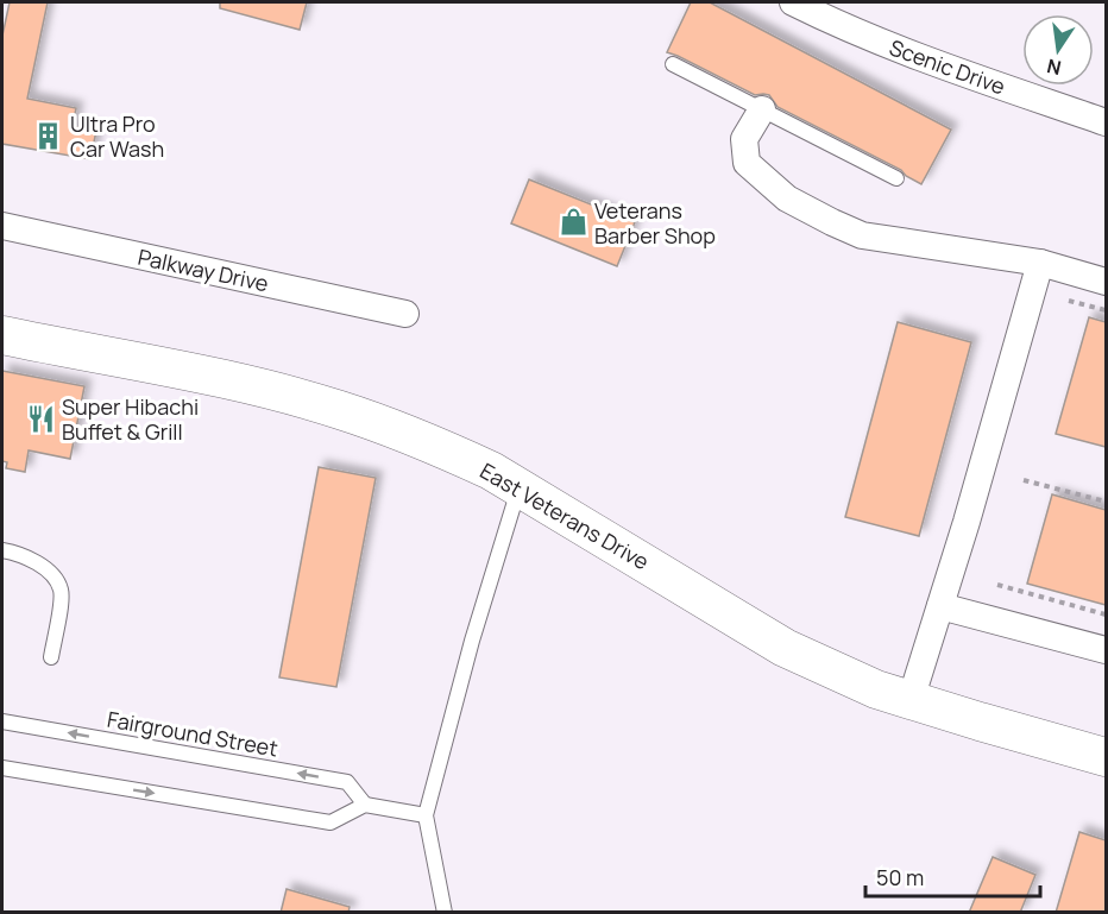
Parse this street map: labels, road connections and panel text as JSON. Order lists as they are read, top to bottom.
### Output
{
  "streets": {
    "street": ["Scenic Drive", "Palkway Drive", "East Veterans Drive"],
    "lane": ["Fairground Street"]
  },
  "places": {
    "building": ["Ultra Pro Car Wash"],
    "shop": ["Veterans Barber Shop"],
    "restaurant": ["Super Hibachi Buffet & Grill"]
  },
  "scale_bar": "50 m",
  "north": "bottom"
}
